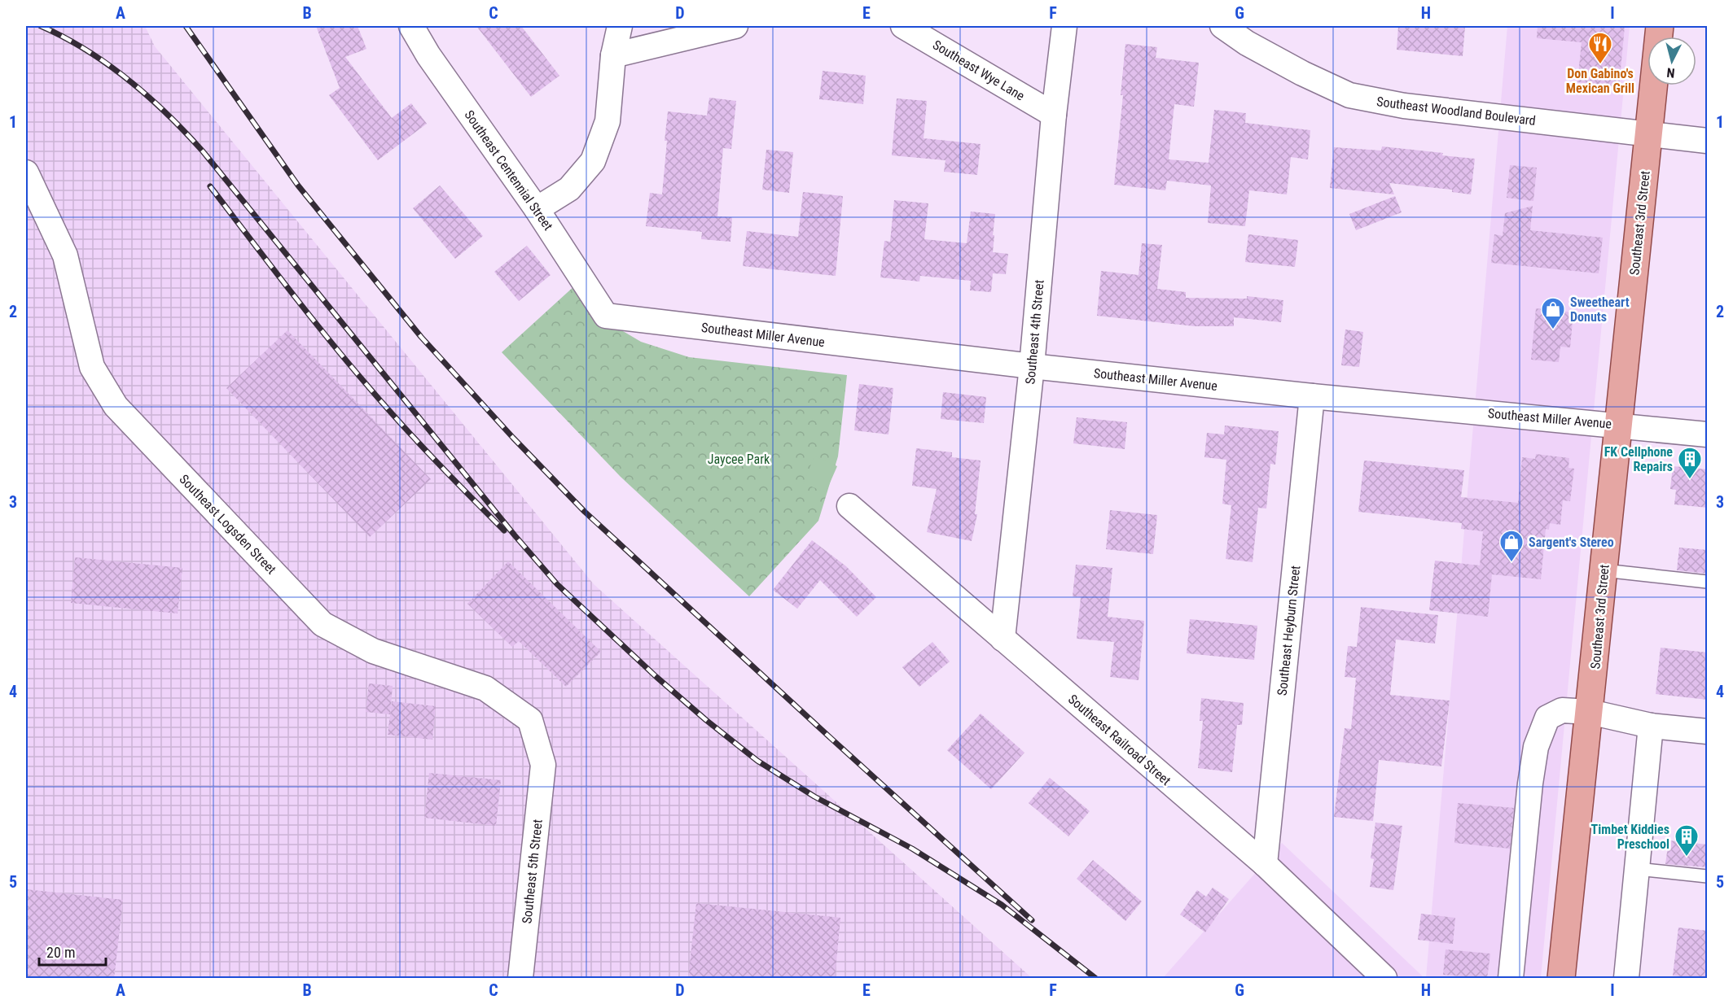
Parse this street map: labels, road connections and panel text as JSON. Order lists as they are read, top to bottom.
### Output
{
  "streets": {
    "main road": ["Southeast 3rd Street"],
    "street": [
      "Southeast Wye Lane",
      "Southeast Woodland Boulevard",
      "Southeast Centennial Street",
      "Southeast 4th Street",
      "Southeast Miller Avenue",
      "Southeast Logsden Street",
      "Southeast Heyburn Street",
      "Southeast Railroad Street",
      "Southeast 5th Street"
    ]
  },
  "crossings": [
    ["Southeast Wye Lane", "Southeast 4th Street"],
    ["Southeast Woodland Boulevard", "Southeast 3rd Street"],
    ["Southeast Centennial Street", "Southeast Miller Avenue"],
    ["Southeast 3rd Street", "Southeast Miller Avenue"],
    ["Southeast 4th Street", "Southeast Miller Avenue"],
    ["Southeast 4th Street", "Southeast Railroad Street"],
    ["Southeast Miller Avenue", "Southeast Heyburn Street"],
    ["Southeast Logsden Street", "Southeast 5th Street"],
    ["Southeast Heyburn Street", "Southeast Railroad Street"]
  ],
  "parks": ["Jaycee Park"],
  "places": {
    "restaurant": ["Don Gabino's Mexican Grill"],
    "shop": ["Sweetheart Donuts", "Sargent's Stereo"],
    "building": ["FK Cellphone Repairs", "Timbet Kiddies Preschool"]
  },
  "scale_bar": "20 m",
  "north": "bottom",
  "grid": {
    "columns": [
      "A",
      "B",
      "C",
      "D",
      "E",
      "F",
      "G",
      "H",
      "I"
    ],
    "rows": [
      "1",
      "2",
      "3",
      "4",
      "5"
    ]
  }
}
